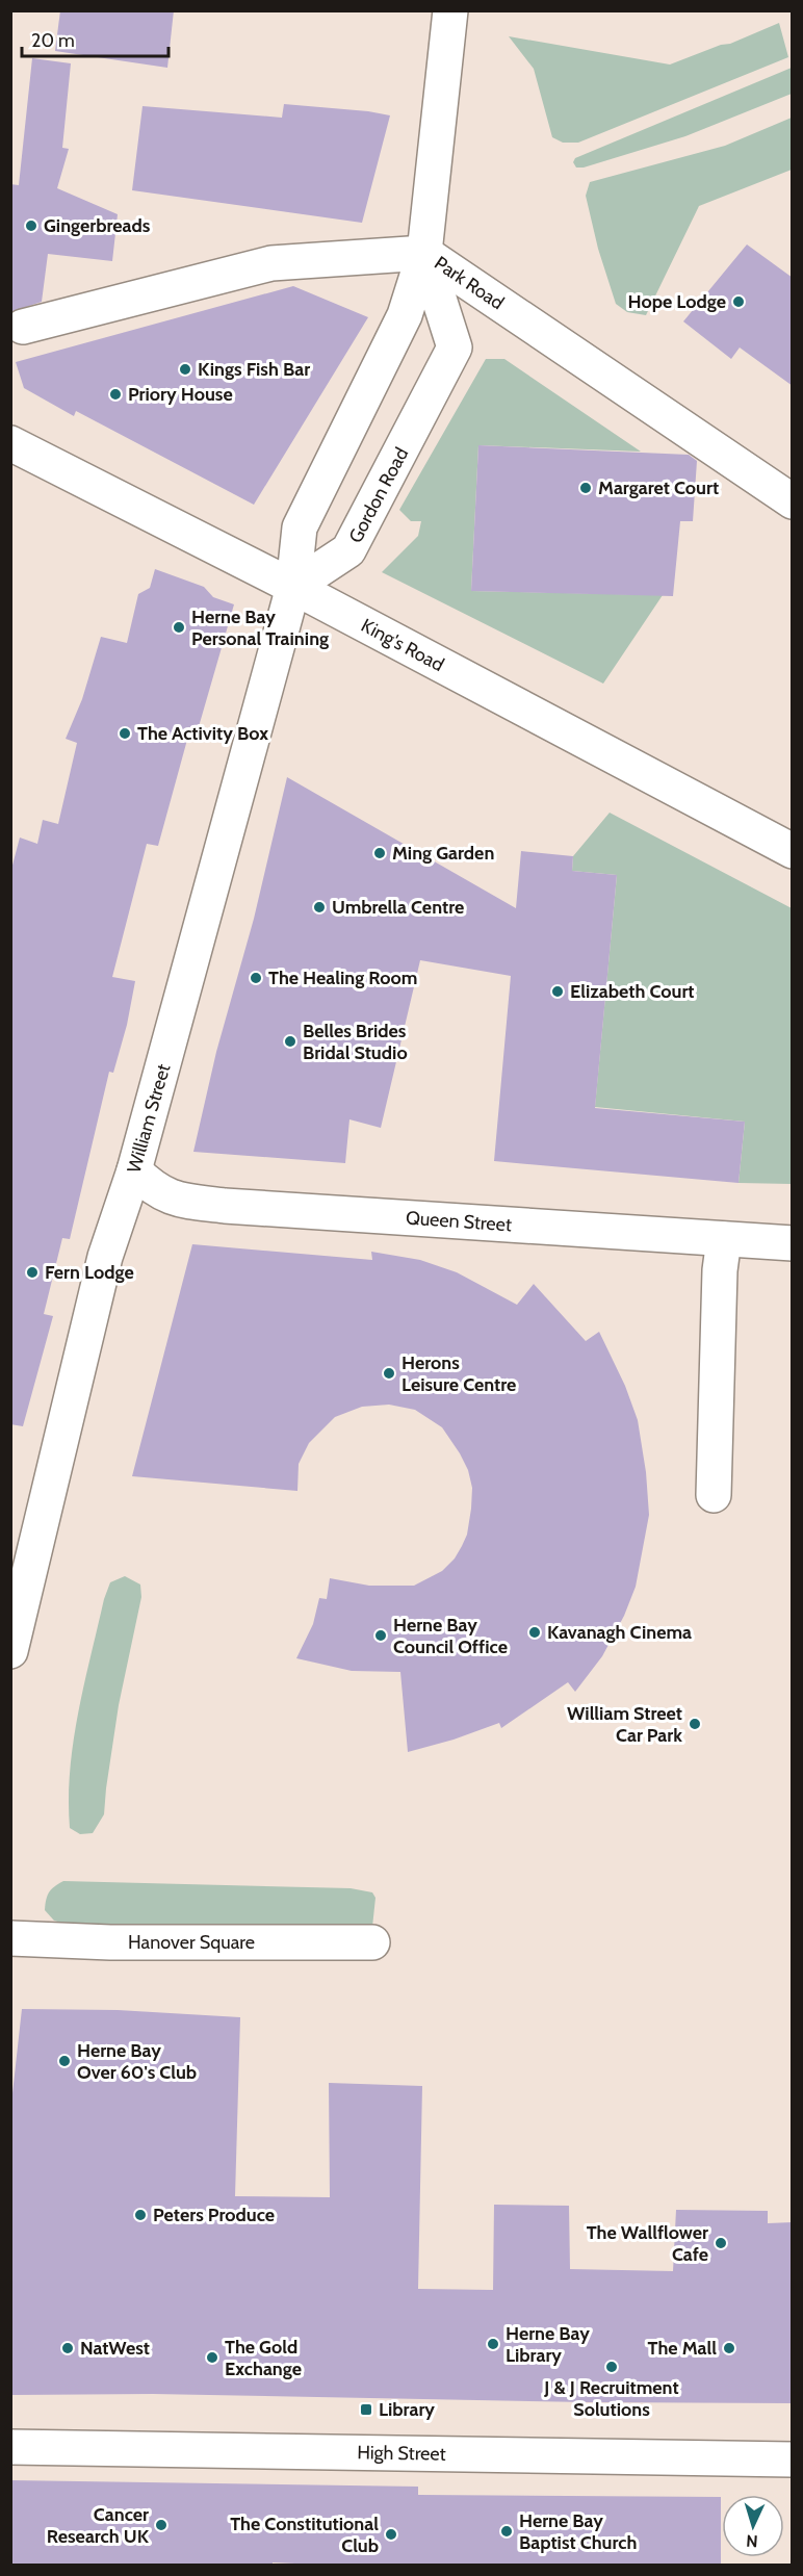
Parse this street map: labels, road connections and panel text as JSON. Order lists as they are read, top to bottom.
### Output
{
  "streets": {
    "street": [
      "Park Road",
      "Gordon Road",
      "King's Road",
      "William Street",
      "Queen Street",
      "Hanover Square",
      "High Street"
    ]
  },
  "crossings": [
    ["Park Road", "Gordon Road"],
    ["Gordon Road", "King's Road"],
    ["Gordon Road", "William Street"],
    ["King's Road", "William Street"],
    ["William Street", "Queen Street"]
  ],
  "places": {
    "other": [
      "Gingerbreads",
      "Hope Lodge",
      "Kings Fish Bar",
      "Priory House",
      "Margaret Court",
      "Herne Bay Personal Training",
      "The Activity Box",
      "Ming Garden",
      "Umbrella Centre",
      "The Healing Room",
      "Elizabeth Court",
      "Belles Brides Bridal Studio",
      "Fern Lodge",
      "Herons Leisure Centre",
      "Kavanagh Cinema",
      "Herne Bay Council Office",
      "William Street Car Park",
      "Herne Bay Over 60's Club",
      "Peters Produce",
      "The Wallflower Cafe",
      "Herne Bay Library",
      "NatWest",
      "The Mall",
      "The Gold Exchange",
      "J & J Recruitment Solutions",
      "Cancer Research UK",
      "Herne Bay Baptist Church",
      "The Constitutional Club"
    ],
    "transit": ["Library"]
  },
  "scale_bar": "20 m",
  "north": "bottom"
}
